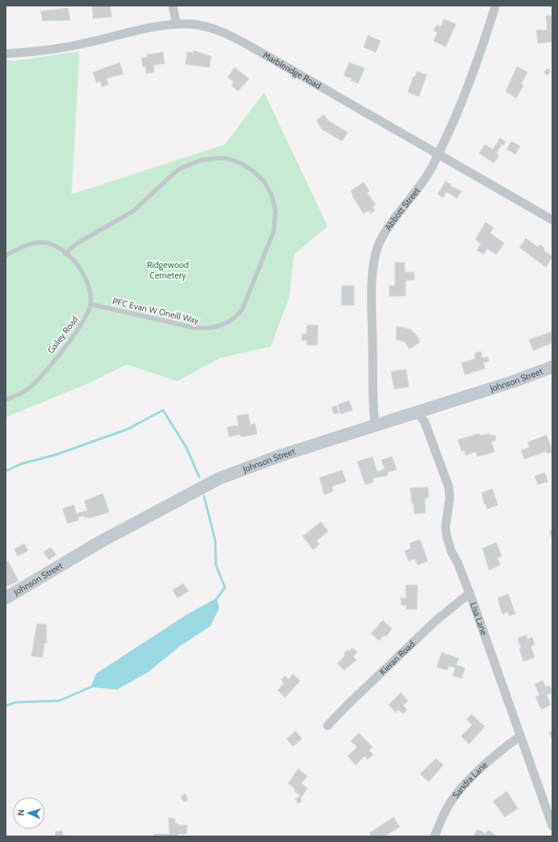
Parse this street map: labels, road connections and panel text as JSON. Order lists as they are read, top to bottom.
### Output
{
  "streets": {
    "street": [
      "Marbleridge Road",
      "Abbott Street",
      "Johnson Street",
      "Lisa Lane",
      "Kieran Road",
      "Sandra Lane"
    ],
    "lane": ["PFC Evan W Oneill Way", "Gailey Road"]
  },
  "crossings": [
    ["Marbleridge Road", "Abbott Street"],
    ["Abbott Street", "Johnson Street"],
    ["PFC Evan W Oneill Way", "Gailey Road"],
    ["Johnson Street", "Lisa Lane"],
    ["Lisa Lane", "Kieran Road"],
    ["Lisa Lane", "Sandra Lane"]
  ],
  "parks": ["Ridgewood Cemetery"],
  "north": "left"
}
